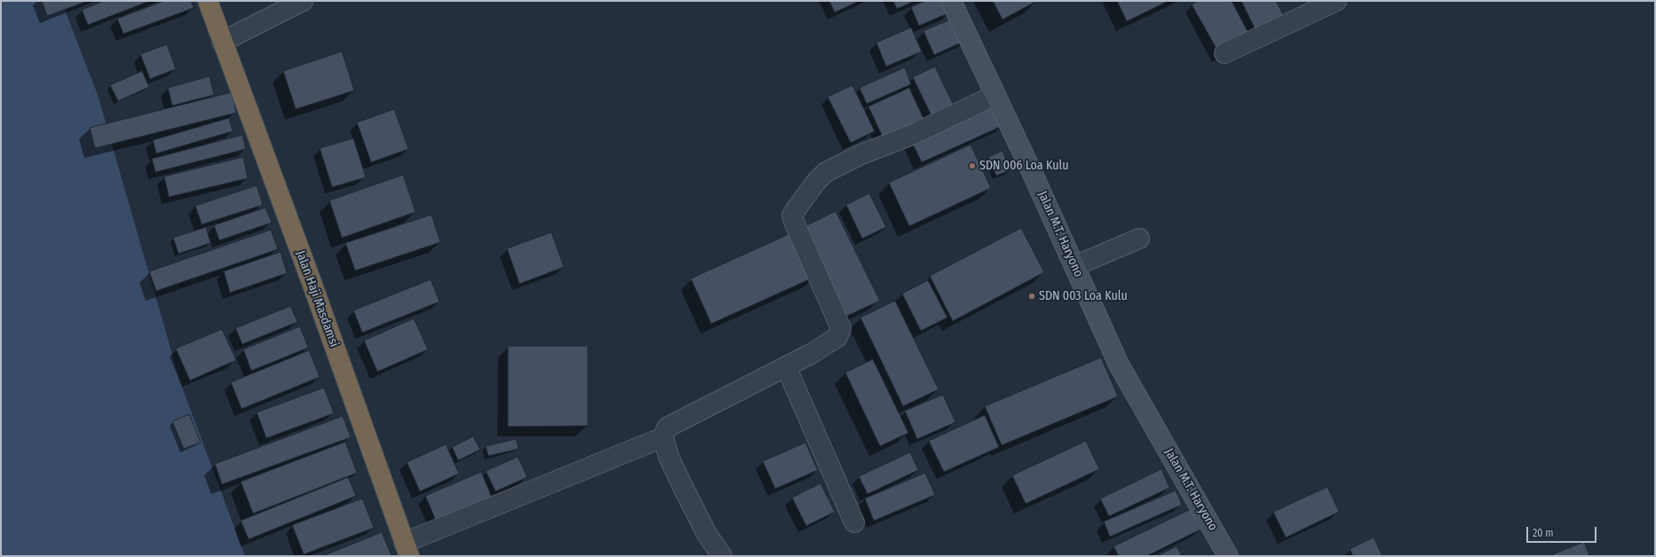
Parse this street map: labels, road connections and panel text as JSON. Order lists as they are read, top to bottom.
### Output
{
  "streets": {
    "highway": ["Jalan Haji Masdamsi"],
    "street": ["Jalan M.T. Haryono"]
  },
  "places": ["SDN 006 Loa Kulu", "SDN 003 Loa Kulu"],
  "scale_bar": "20 m"
}
